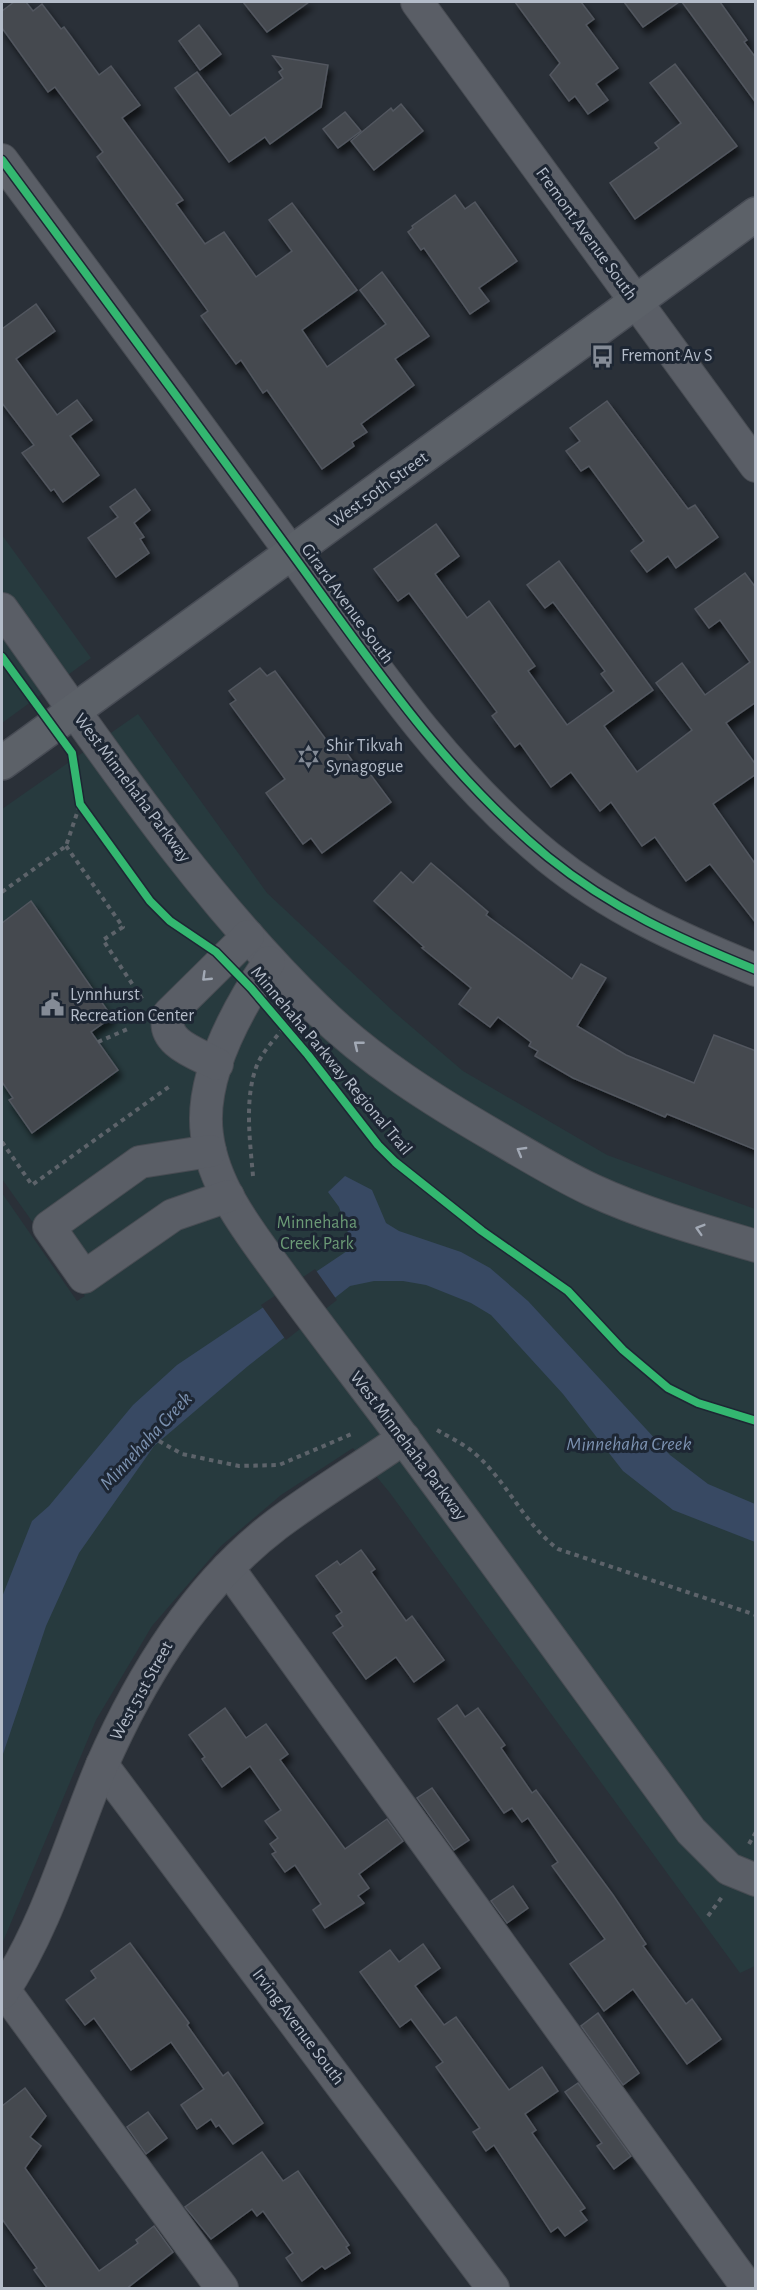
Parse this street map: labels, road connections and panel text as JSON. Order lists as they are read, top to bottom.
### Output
{
  "streets": {
    "main road": ["West 50th Street"],
    "street": [
      "Fremont Avenue South",
      "Girard Avenue South",
      "West Minnehaha Parkway",
      "West 51st Street",
      "Irving Avenue South"
    ],
    "cycle path": ["Minnehaha Parkway Regional Trail"]
  },
  "crossings": [
    ["Fremont Avenue South", "West 50th Street"],
    ["West 50th Street", "Girard Avenue South"],
    ["West 50th Street", "West Minnehaha Parkway"],
    ["West Minnehaha Parkway", "Minnehaha Parkway Regional Trail"],
    ["West Minnehaha Parkway", "West 51st Street"],
    ["West 51st Street", "Irving Avenue South"]
  ],
  "water": ["Minnehaha Creek"],
  "parks": ["Minnehaha Creek Park"],
  "places": {
    "bus stop": ["Fremont Av S"],
    "synagogue": ["Shir Tikvah Synagogue"],
    "public building": ["Lynnhurst Recreation Center"]
  }
}
